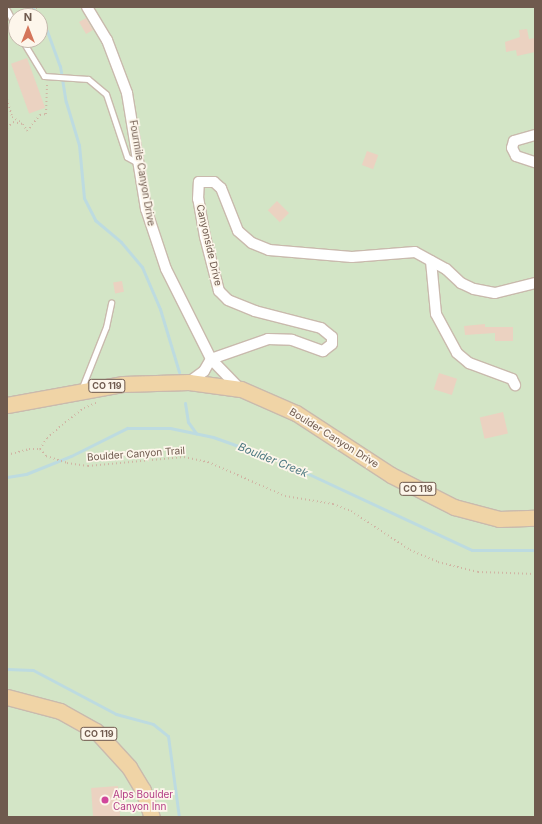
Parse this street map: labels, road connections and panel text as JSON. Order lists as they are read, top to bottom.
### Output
{
  "streets": {
    "main road": ["CO 119", "Boulder Canyon Drive"],
    "street": ["Fourmile Canyon Drive", "Canyonside Drive"],
    "path": ["Boulder Canyon Trail"]
  },
  "crossings": [
    ["Fourmile Canyon Drive", "Canyonside Drive"],
    ["Fourmile Canyon Drive", "Boulder Canyon Drive"]
  ],
  "water": ["Boulder Creek"],
  "places": ["Alps Boulder Canyon Inn"],
  "north": "top"
}
